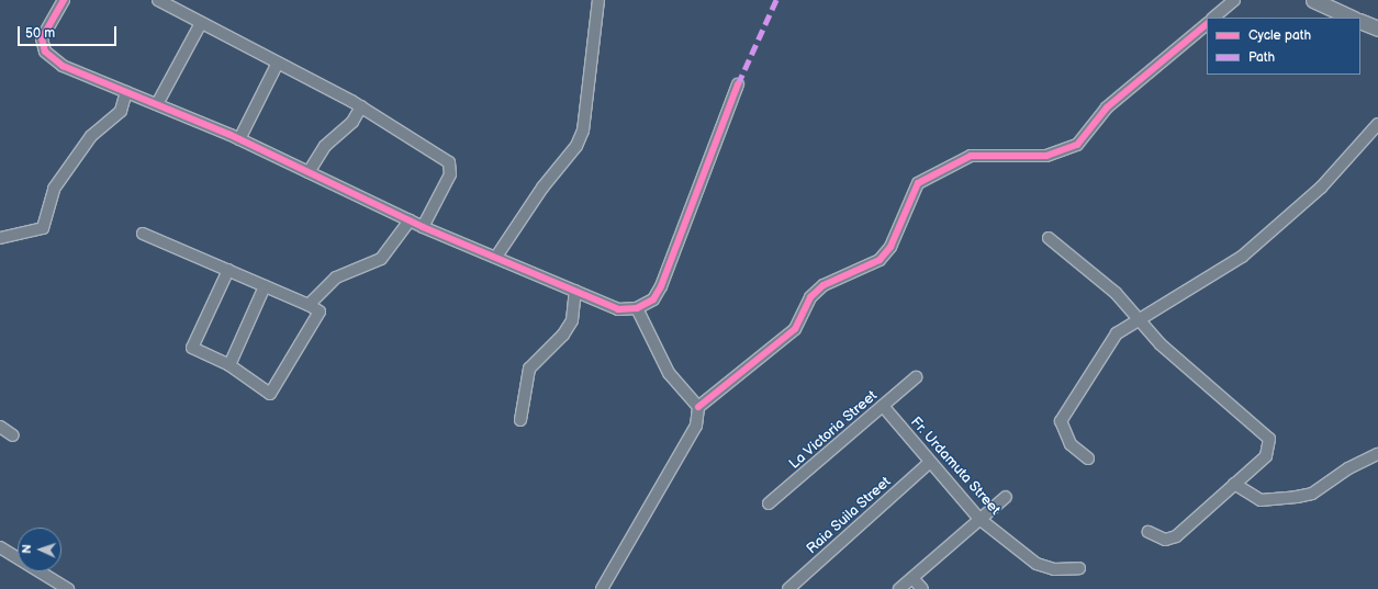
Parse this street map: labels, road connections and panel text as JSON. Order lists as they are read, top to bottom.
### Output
{
  "streets": {
    "street": ["La Victoria Street", "Fr. Urdamuta Street", "Raia Suila Street"]
  },
  "crossings": [
    ["La Victoria Street", "Fr. Urdamuta Street"],
    ["Fr. Urdamuta Street", "Raia Suila Street"]
  ],
  "legend": ["Cycle path", "Path"],
  "scale_bar": "50 m",
  "north": "left"
}
